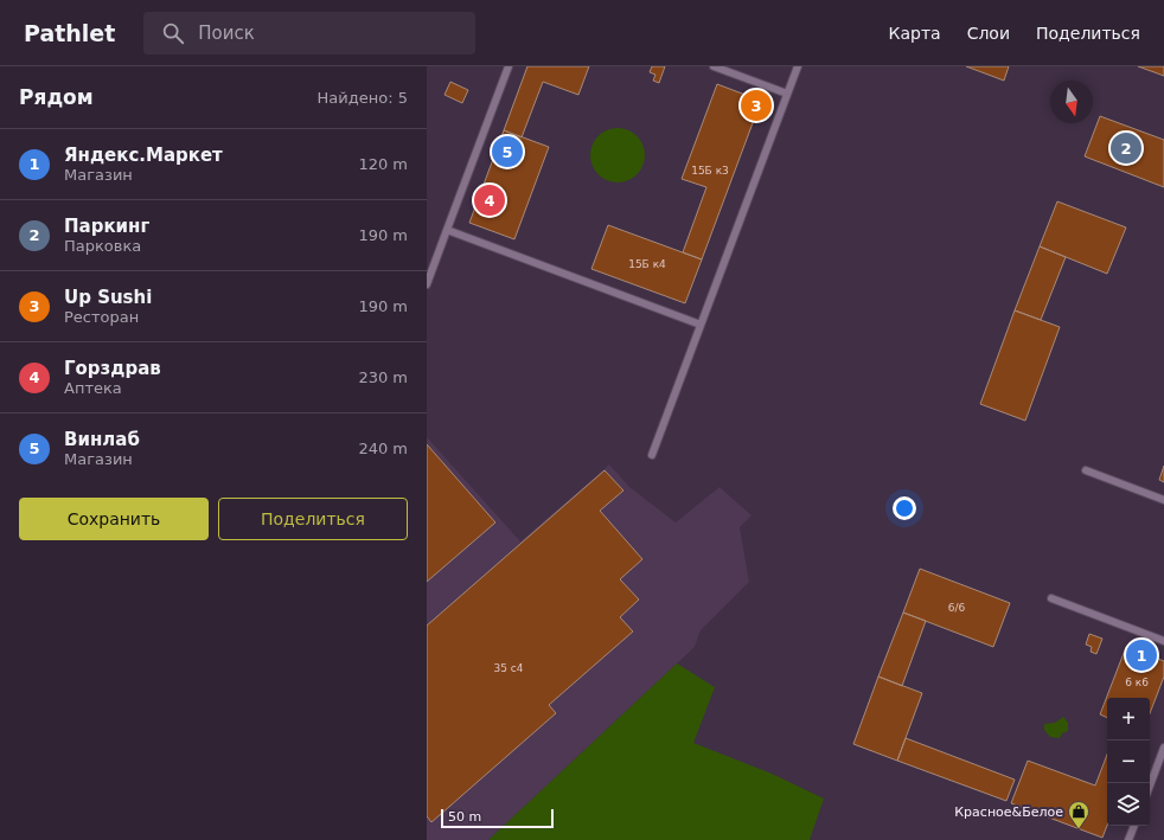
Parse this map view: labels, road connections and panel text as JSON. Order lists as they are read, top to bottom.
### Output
{
  "places": {
    "shop": ["Красное&Белое"]
  },
  "house_numbers": [
    "15Б к3",
    "15Б к4",
    "6/6",
    "35 с4",
    "6 к6"
  ],
  "scale_bar": "50 m",
  "north": "bottom",
  "page": {
    "header": "Pathlet",
    "search": "Поиск",
    "nav": ["Карта", "Слои", "Поделиться"],
    "heading": ["Рядом", "Найдено: 5"],
    "pins": [
      "3",
      "2",
      "5",
      "4",
      "1"
    ],
    "list": [
      {
        "mark": "1",
        "name": "Яндекс.Маркет",
        "note": "Магазин",
        "value": "120 m"
      },
      {
        "mark": "2",
        "name": "Паркинг",
        "note": "Парковка",
        "value": "190 m"
      },
      {
        "mark": "3",
        "name": "Up Sushi",
        "note": "Ресторан",
        "value": "190 m"
      },
      {
        "mark": "4",
        "name": "Горздрав",
        "note": "Аптека",
        "value": "230 m"
      },
      {
        "mark": "5",
        "name": "Винлаб",
        "note": "Магазин",
        "value": "240 m"
      }
    ],
    "buttons": ["Сохранить", "Поделиться"],
    "map_buttons": ["+", "−"],
    "scale": "50 m"
  }
}
